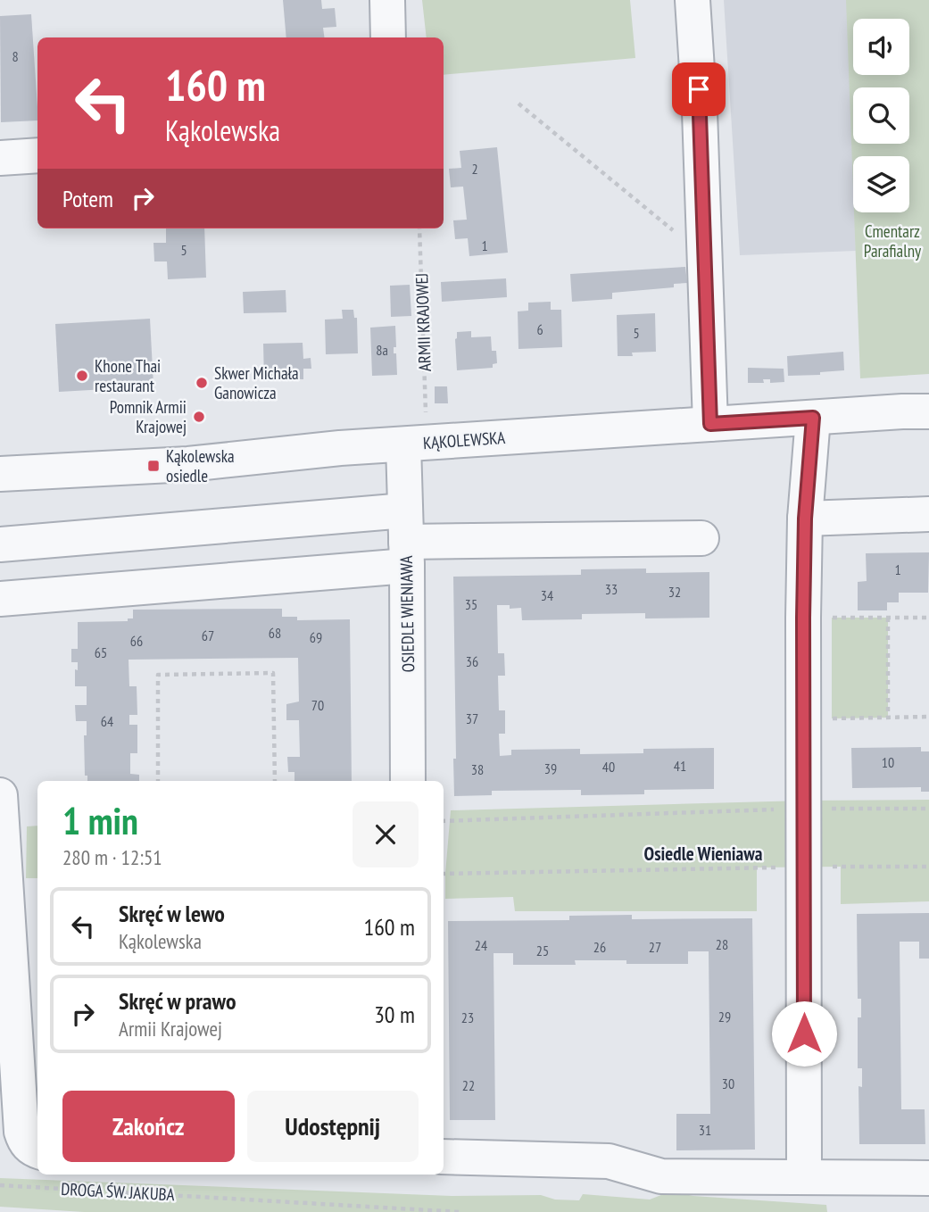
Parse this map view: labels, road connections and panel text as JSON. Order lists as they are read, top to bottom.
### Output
{
  "streets": {
    "street": ["KĄKOLEWSKA", "OSIEDLE WIENIAWA"],
    "path": ["ARMII KRAJOWEJ", "DROGA ŚW. JAKUBA"]
  },
  "crossings": [
    ["ARMII KRAJOWEJ", "KĄKOLEWSKA"],
    ["ARMII KRAJOWEJ", "OSIEDLE WIENIAWA"],
    ["KĄKOLEWSKA", "OSIEDLE WIENIAWA"]
  ],
  "districts": ["Osiedle Wieniawa"],
  "parks": ["Cmentarz Parafialny"],
  "places": {
    "other": ["Khone Thai restaurant", "Skwer Michała Ganowicza", "Pomnik Armii Krajowej"],
    "transit": ["Kąkolewska osiedle"]
  },
  "house_numbers": [
    "8",
    "2",
    "1",
    "5",
    "6",
    "5",
    "8a",
    "1",
    "33",
    "32",
    "34",
    "35",
    "68",
    "67",
    "69",
    "66",
    "65",
    "36",
    "70",
    "37",
    "64",
    "10",
    "41",
    "40",
    "39",
    "38",
    "28",
    "24",
    "26",
    "27",
    "25",
    "29",
    "23",
    "30",
    "22",
    "31"
  ],
  "page": {
    "turn": ["160 m", "Kąkolewska"],
    "then": "Potem",
    "heading": ["1 min", "280 m · 12:51"],
    "list": [
      {
        "name": "Skręć w lewo",
        "note": "Kąkolewska",
        "value": "160 m"
      },
      {
        "name": "Skręć w prawo",
        "note": "Armii Krajowej",
        "value": "30 m"
      }
    ],
    "buttons": ["Zakończ", "Udostępnij"]
  }
}
